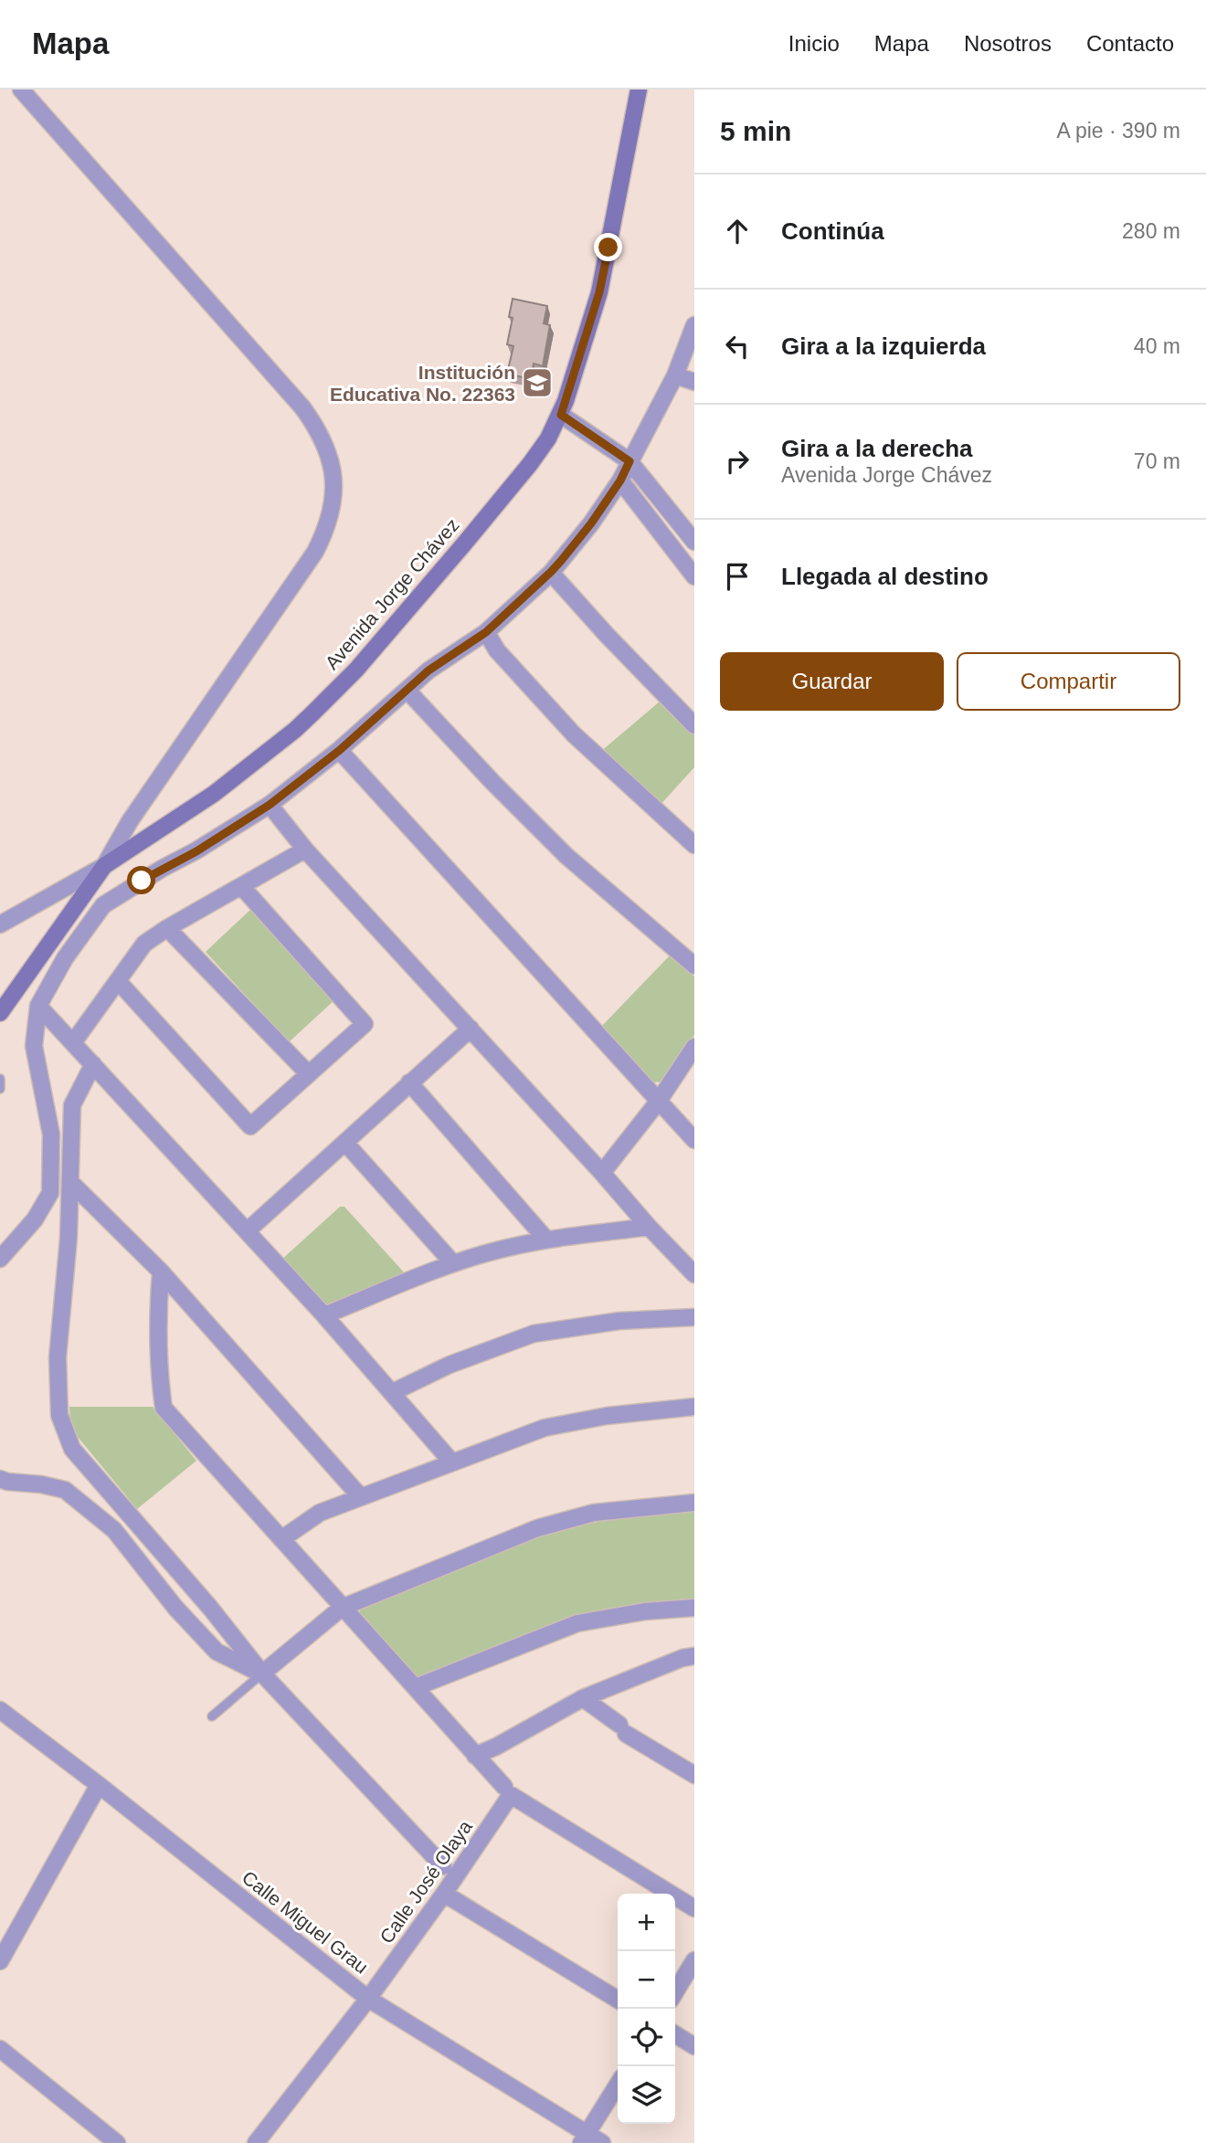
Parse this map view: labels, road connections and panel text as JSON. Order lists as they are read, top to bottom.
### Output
{
  "streets": {
    "main road": ["Avenida Jorge Chávez"],
    "street": ["Calle José Olaya", "Calle Miguel Grau"]
  },
  "crossings": [
    ["Calle José Olaya", "Calle Miguel Grau"]
  ],
  "places": {
    "school or university": ["Institución Educativa No. 22363"]
  },
  "page": {
    "header": "Mapa",
    "nav": [
      "Inicio",
      "Mapa",
      "Nosotros",
      "Contacto"
    ],
    "heading": ["5 min", "A pie · 390 m"],
    "list": [
      ["Continúa", "280 m"],
      ["Gira a la izquierda", "40 m"],
      ["Gira a la derecha", "Avenida Jorge Chávez", "70 m"],
      "Llegada al destino"
    ],
    "buttons": ["Guardar", "Compartir"],
    "map_buttons": ["+", "−"]
  }
}
